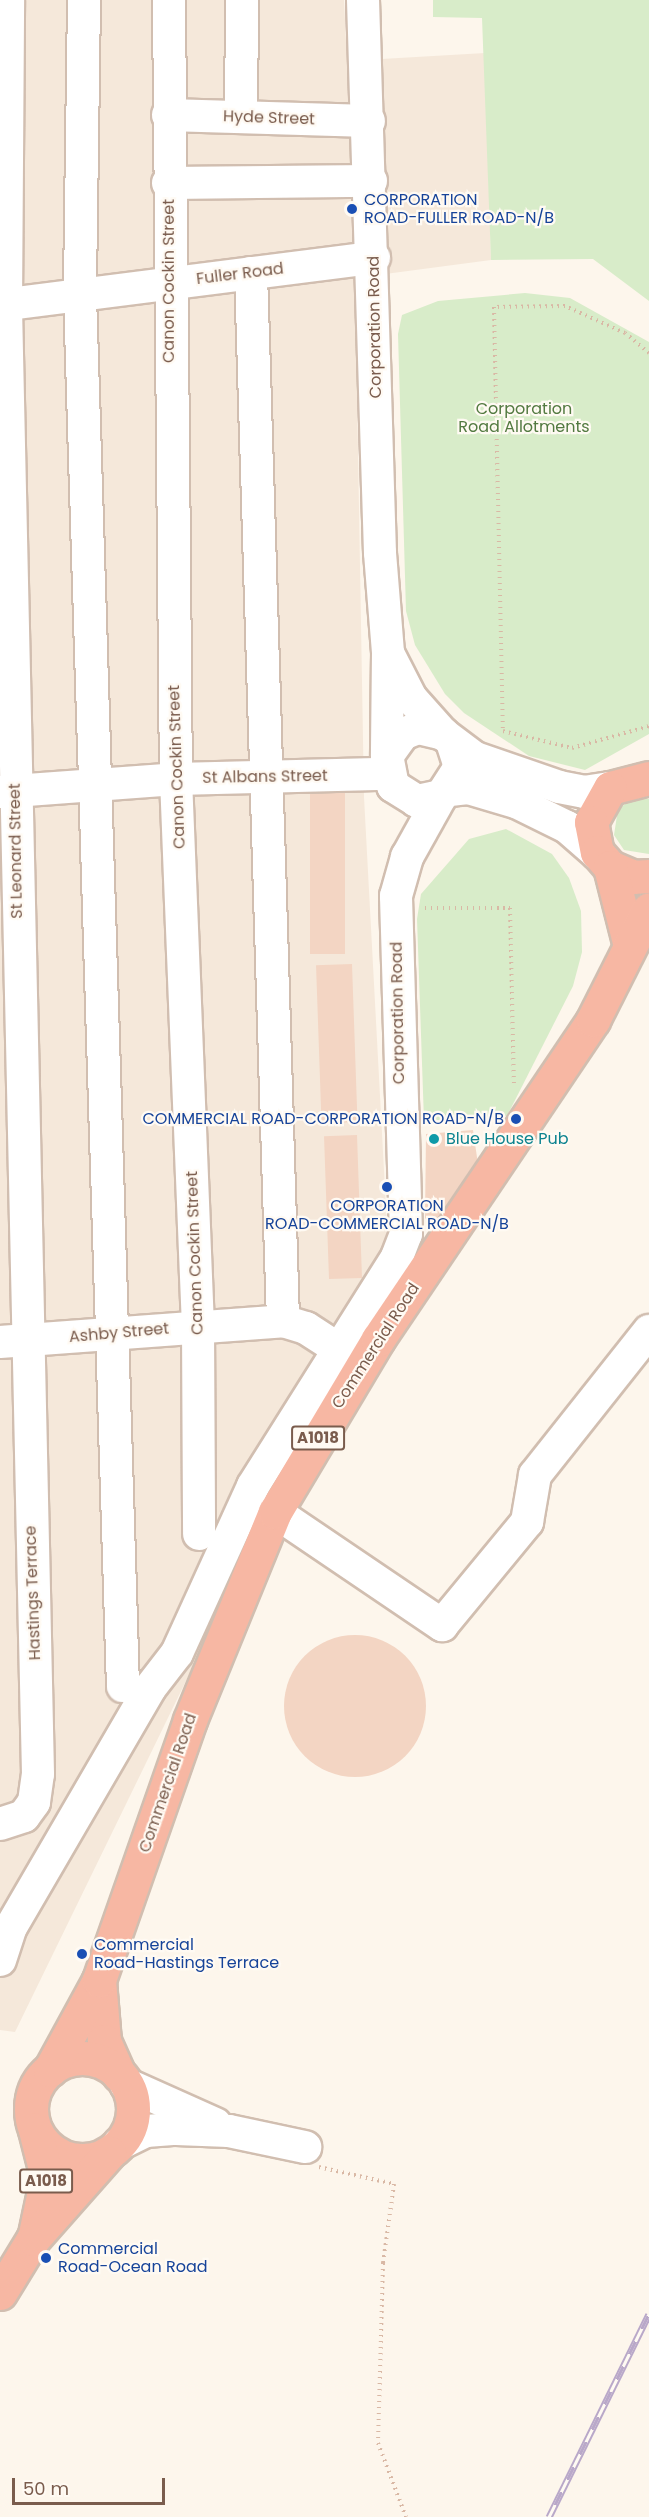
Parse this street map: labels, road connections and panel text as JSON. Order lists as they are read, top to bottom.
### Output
{
  "streets": {
    "highway": ["Commercial Road", "A1018"],
    "street": [
      "Hyde Street",
      "Fuller Road",
      "Canon Cockin Street",
      "Corporation Road",
      "St Albans Street",
      "St Leonard Street",
      "Ashby Street",
      "Hastings Terrace"
    ]
  },
  "crossings": [
    ["Hyde Street", "Canon Cockin Street"],
    ["Hyde Street", "Corporation Road"],
    ["Fuller Road", "Canon Cockin Street"],
    ["Fuller Road", "Corporation Road"],
    ["Fuller Road", "St Leonard Street"],
    ["Canon Cockin Street", "St Albans Street"],
    ["Canon Cockin Street", "Ashby Street"],
    ["Corporation Road", "St Albans Street"],
    ["Corporation Road", "Commercial Road"],
    ["St Albans Street", "St Leonard Street"],
    ["St Leonard Street", "Ashby Street"],
    ["St Leonard Street", "Hastings Terrace"],
    ["Ashby Street", "Commercial Road"],
    ["Ashby Street", "Hastings Terrace"],
    ["Commercial Road", "A1018"]
  ],
  "parks": ["Corporation Road Allotments"],
  "places": [
    "CORPORATION ROAD-FULLER ROAD-N/B",
    "COMMERCIAL ROAD-CORPORATION ROAD-N/B",
    "Blue House Pub",
    "CORPORATION ROAD-COMMERCIAL ROAD-N/B",
    "Commercial Road-Hastings Terrace",
    "Commercial Road-Ocean Road"
  ],
  "scale_bar": "50 m"
}
